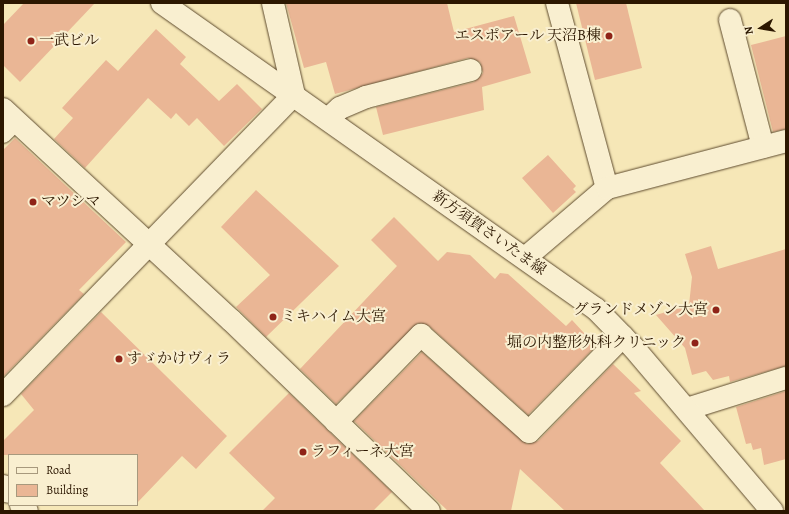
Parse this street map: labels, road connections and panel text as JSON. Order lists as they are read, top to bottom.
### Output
{
  "streets": {
    "street": ["新方須賀さいたま線"]
  },
  "places": [
    "エスポアール 天沼B棟",
    "一武ビル",
    "マツシマ",
    "グランドメゾン大宮",
    "ミキハイム大宮",
    "堀の内整形外科クリニック",
    "すゞかけヴィラ",
    "ラフィーネ大宮"
  ],
  "legend": ["Road", "Building"],
  "north": "left"
}
